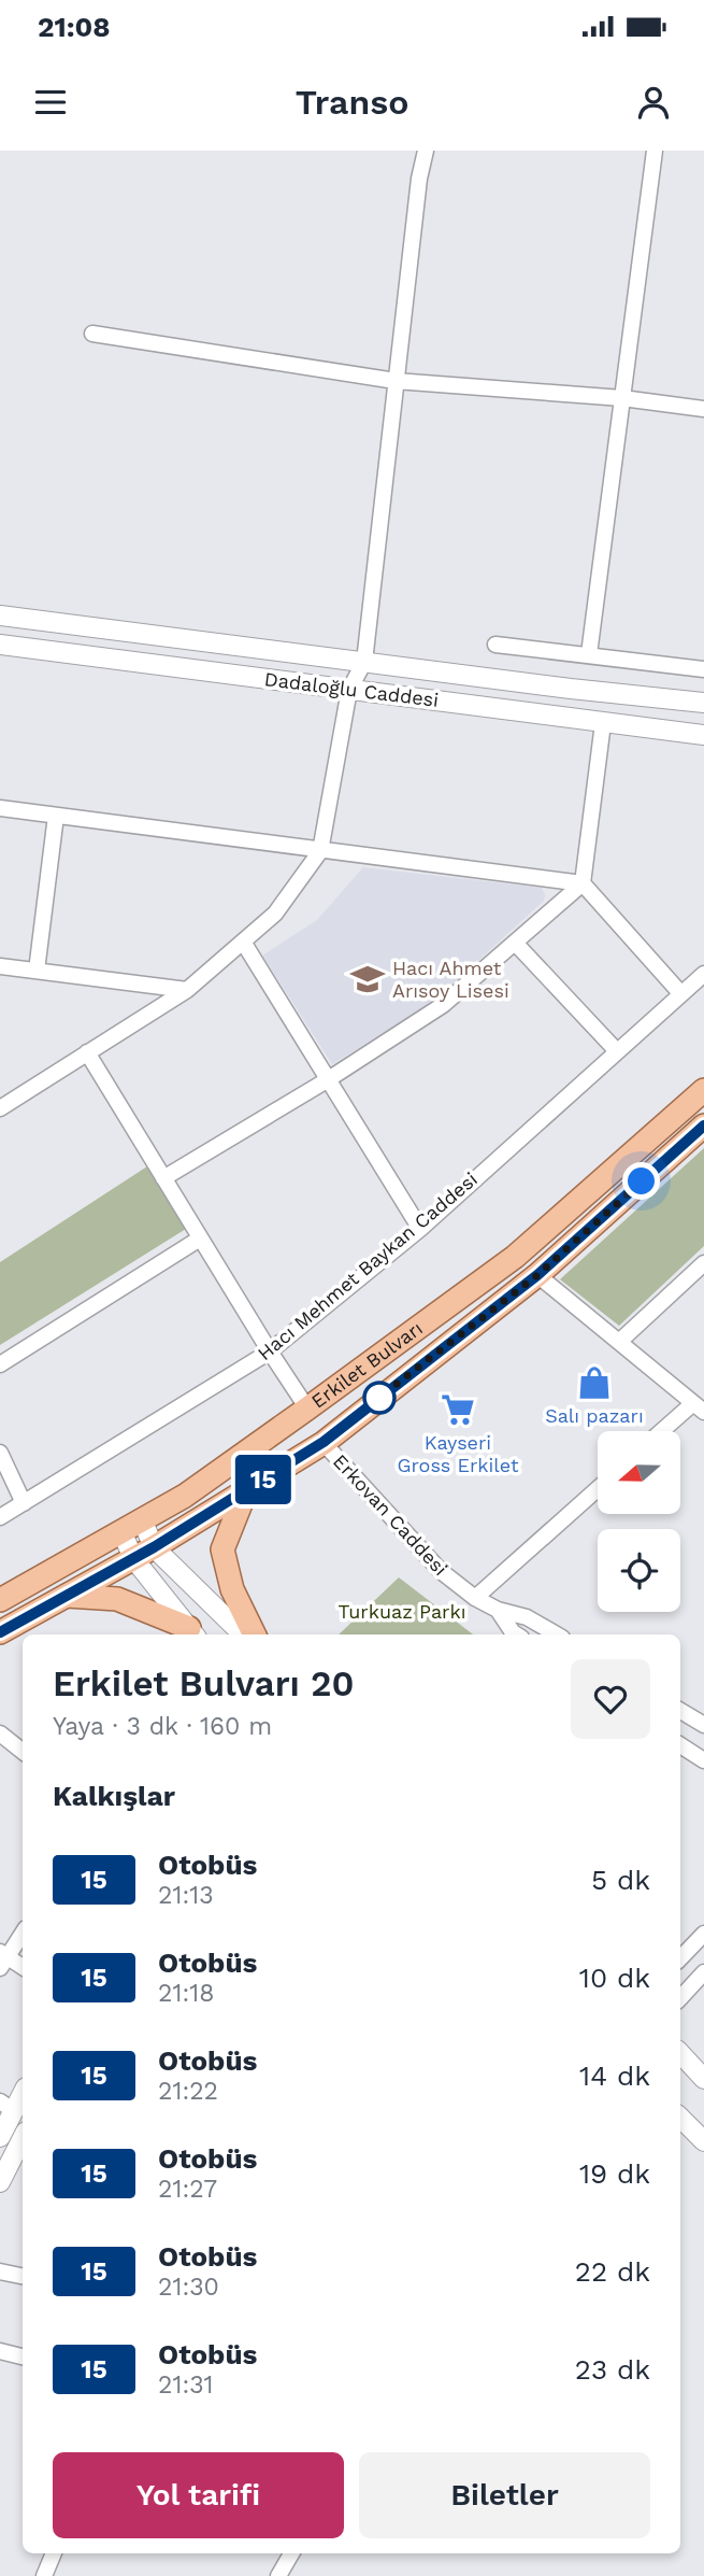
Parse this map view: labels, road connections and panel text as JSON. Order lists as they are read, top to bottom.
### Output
{
  "streets": {
    "main road": ["Erkilet Bulvarı"],
    "street": ["Dadaloğlu Caddesi", "Hacı Mehmet Baykan Caddesi", "Erkovan Caddesi"]
  },
  "crossings": [
    ["Erkilet Bulvarı", "Erkovan Caddesi"]
  ],
  "parks": ["Turkuaz Parkı"],
  "places": {
    "school or university": ["Hacı Ahmet Arısoy Lisesi"],
    "shop": ["Salı pazarı"],
    "supermarket": ["Kayseri Gross Erkilet"]
  },
  "lines": ["bus line 15"],
  "north": "left",
  "page": {
    "status": "21:08",
    "header": "Transo",
    "on_map": "15",
    "heading": [
      ["Erkilet Bulvarı 20", "Yaya · 3 dk · 160 m"],
      "Kalkışlar"
    ],
    "list": [
      {
        "mark": "15",
        "name": "Otobüs",
        "note": "21:13",
        "value": "5 dk"
      },
      {
        "mark": "15",
        "name": "Otobüs",
        "note": "21:18",
        "value": "10 dk"
      },
      {
        "mark": "15",
        "name": "Otobüs",
        "note": "21:22",
        "value": "14 dk"
      },
      {
        "mark": "15",
        "name": "Otobüs",
        "note": "21:27",
        "value": "19 dk"
      },
      {
        "mark": "15",
        "name": "Otobüs",
        "note": "21:30",
        "value": "22 dk"
      },
      {
        "mark": "15",
        "name": "Otobüs",
        "note": "21:31",
        "value": "23 dk"
      }
    ],
    "buttons": ["Yol tarifi", "Biletler"]
  }
}
